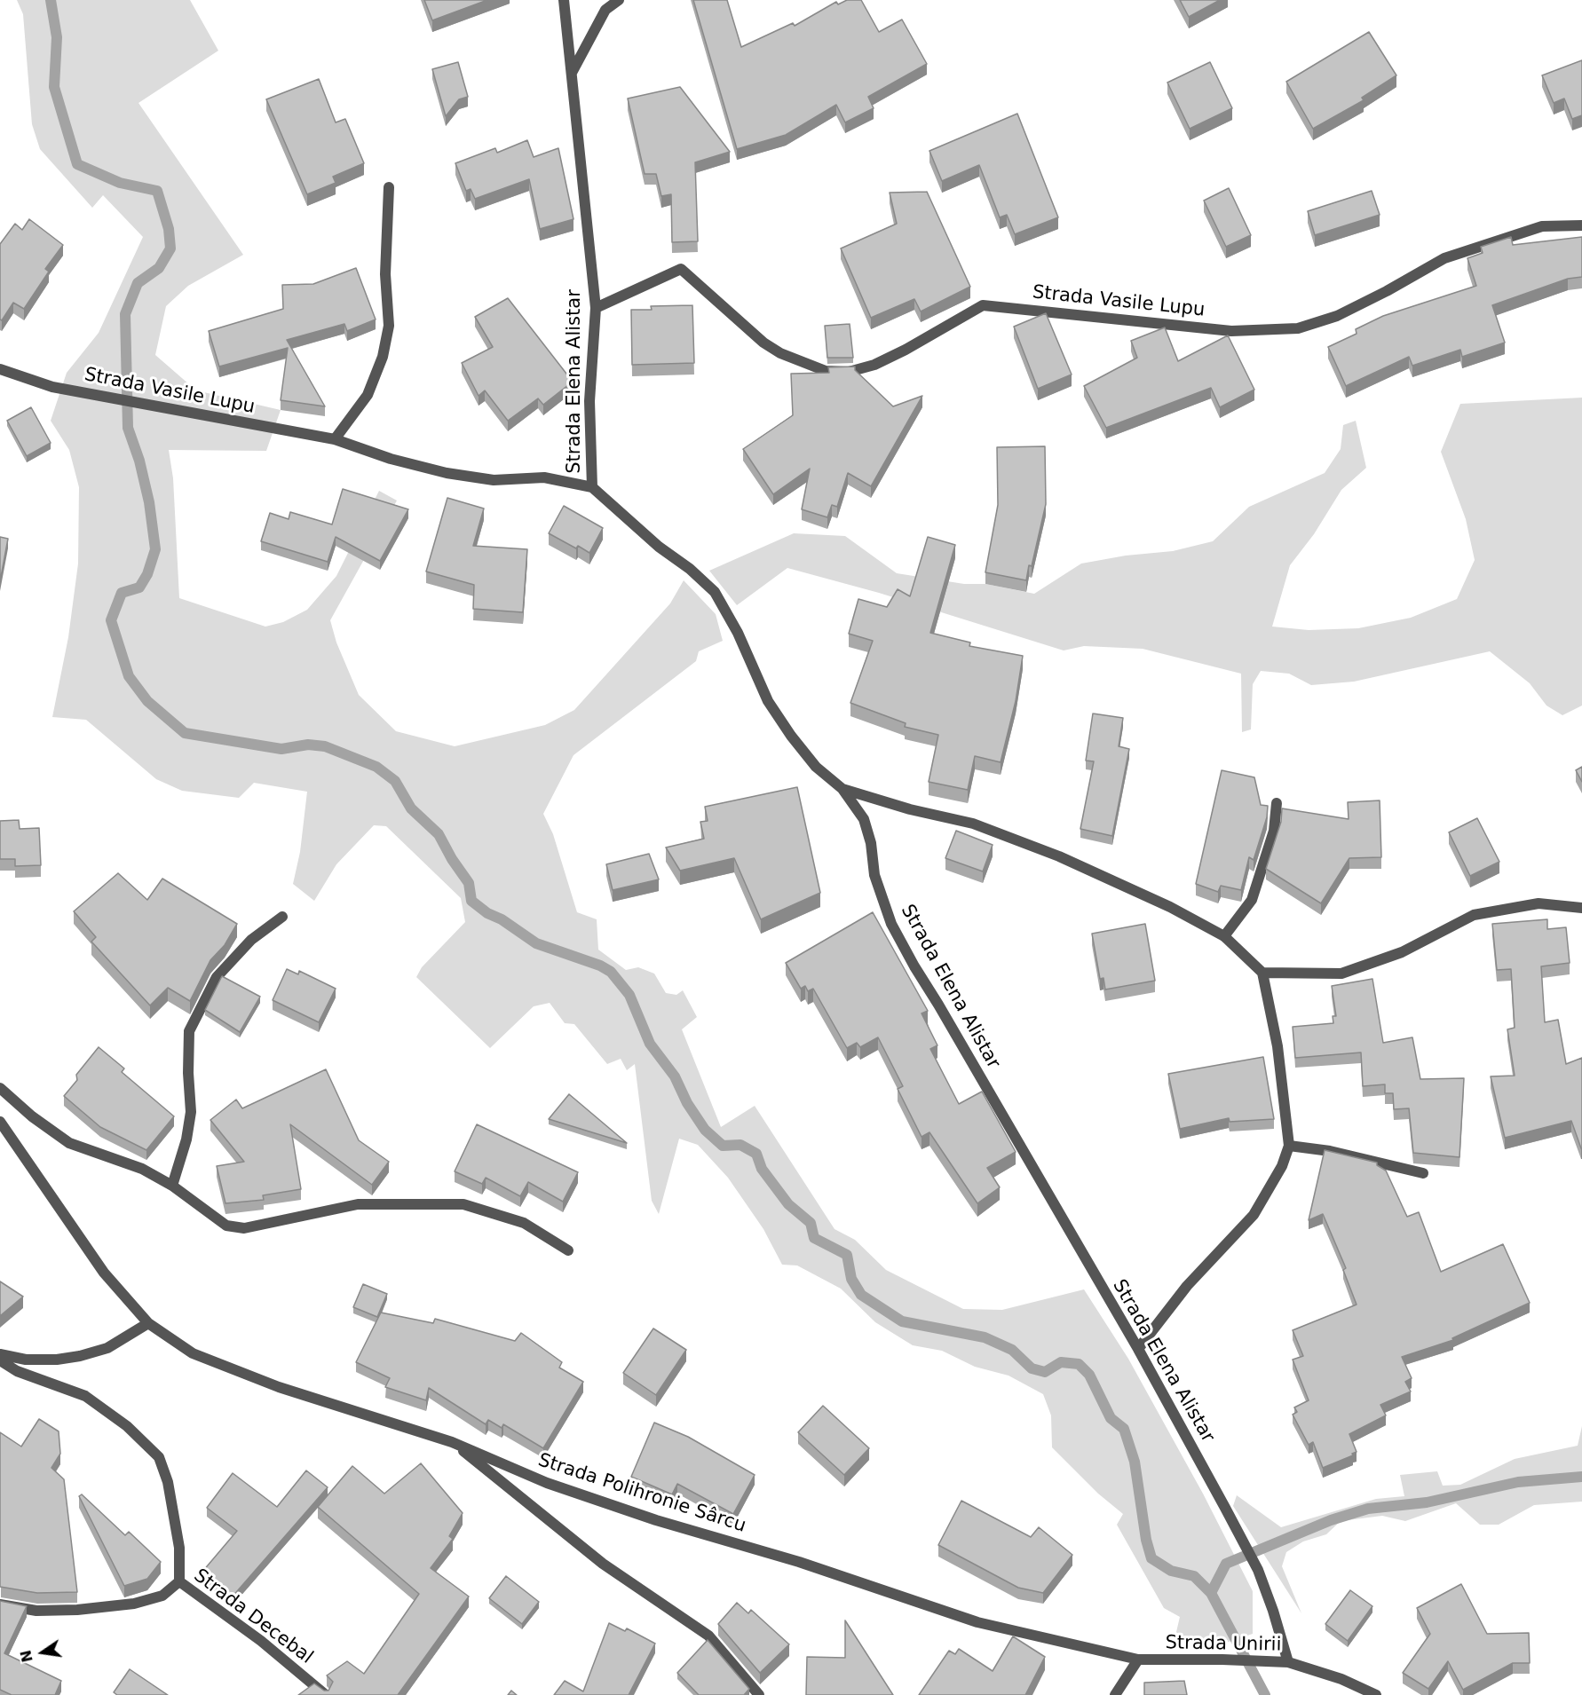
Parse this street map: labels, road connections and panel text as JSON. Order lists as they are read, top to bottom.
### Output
{
  "streets": {
    "street": [
      "Strada Vasile Lupu",
      "Strada Elena Alistar",
      "Strada Polihronie Sârcu",
      "Strada Decebal",
      "Strada Unirii"
    ]
  },
  "crossings": [
    ["Strada Vasile Lupu", "Strada Elena Alistar"],
    ["Strada Elena Alistar", "Strada Unirii"],
    ["Strada Polihronie Sârcu", "Strada Unirii"]
  ],
  "north": "left"
}
